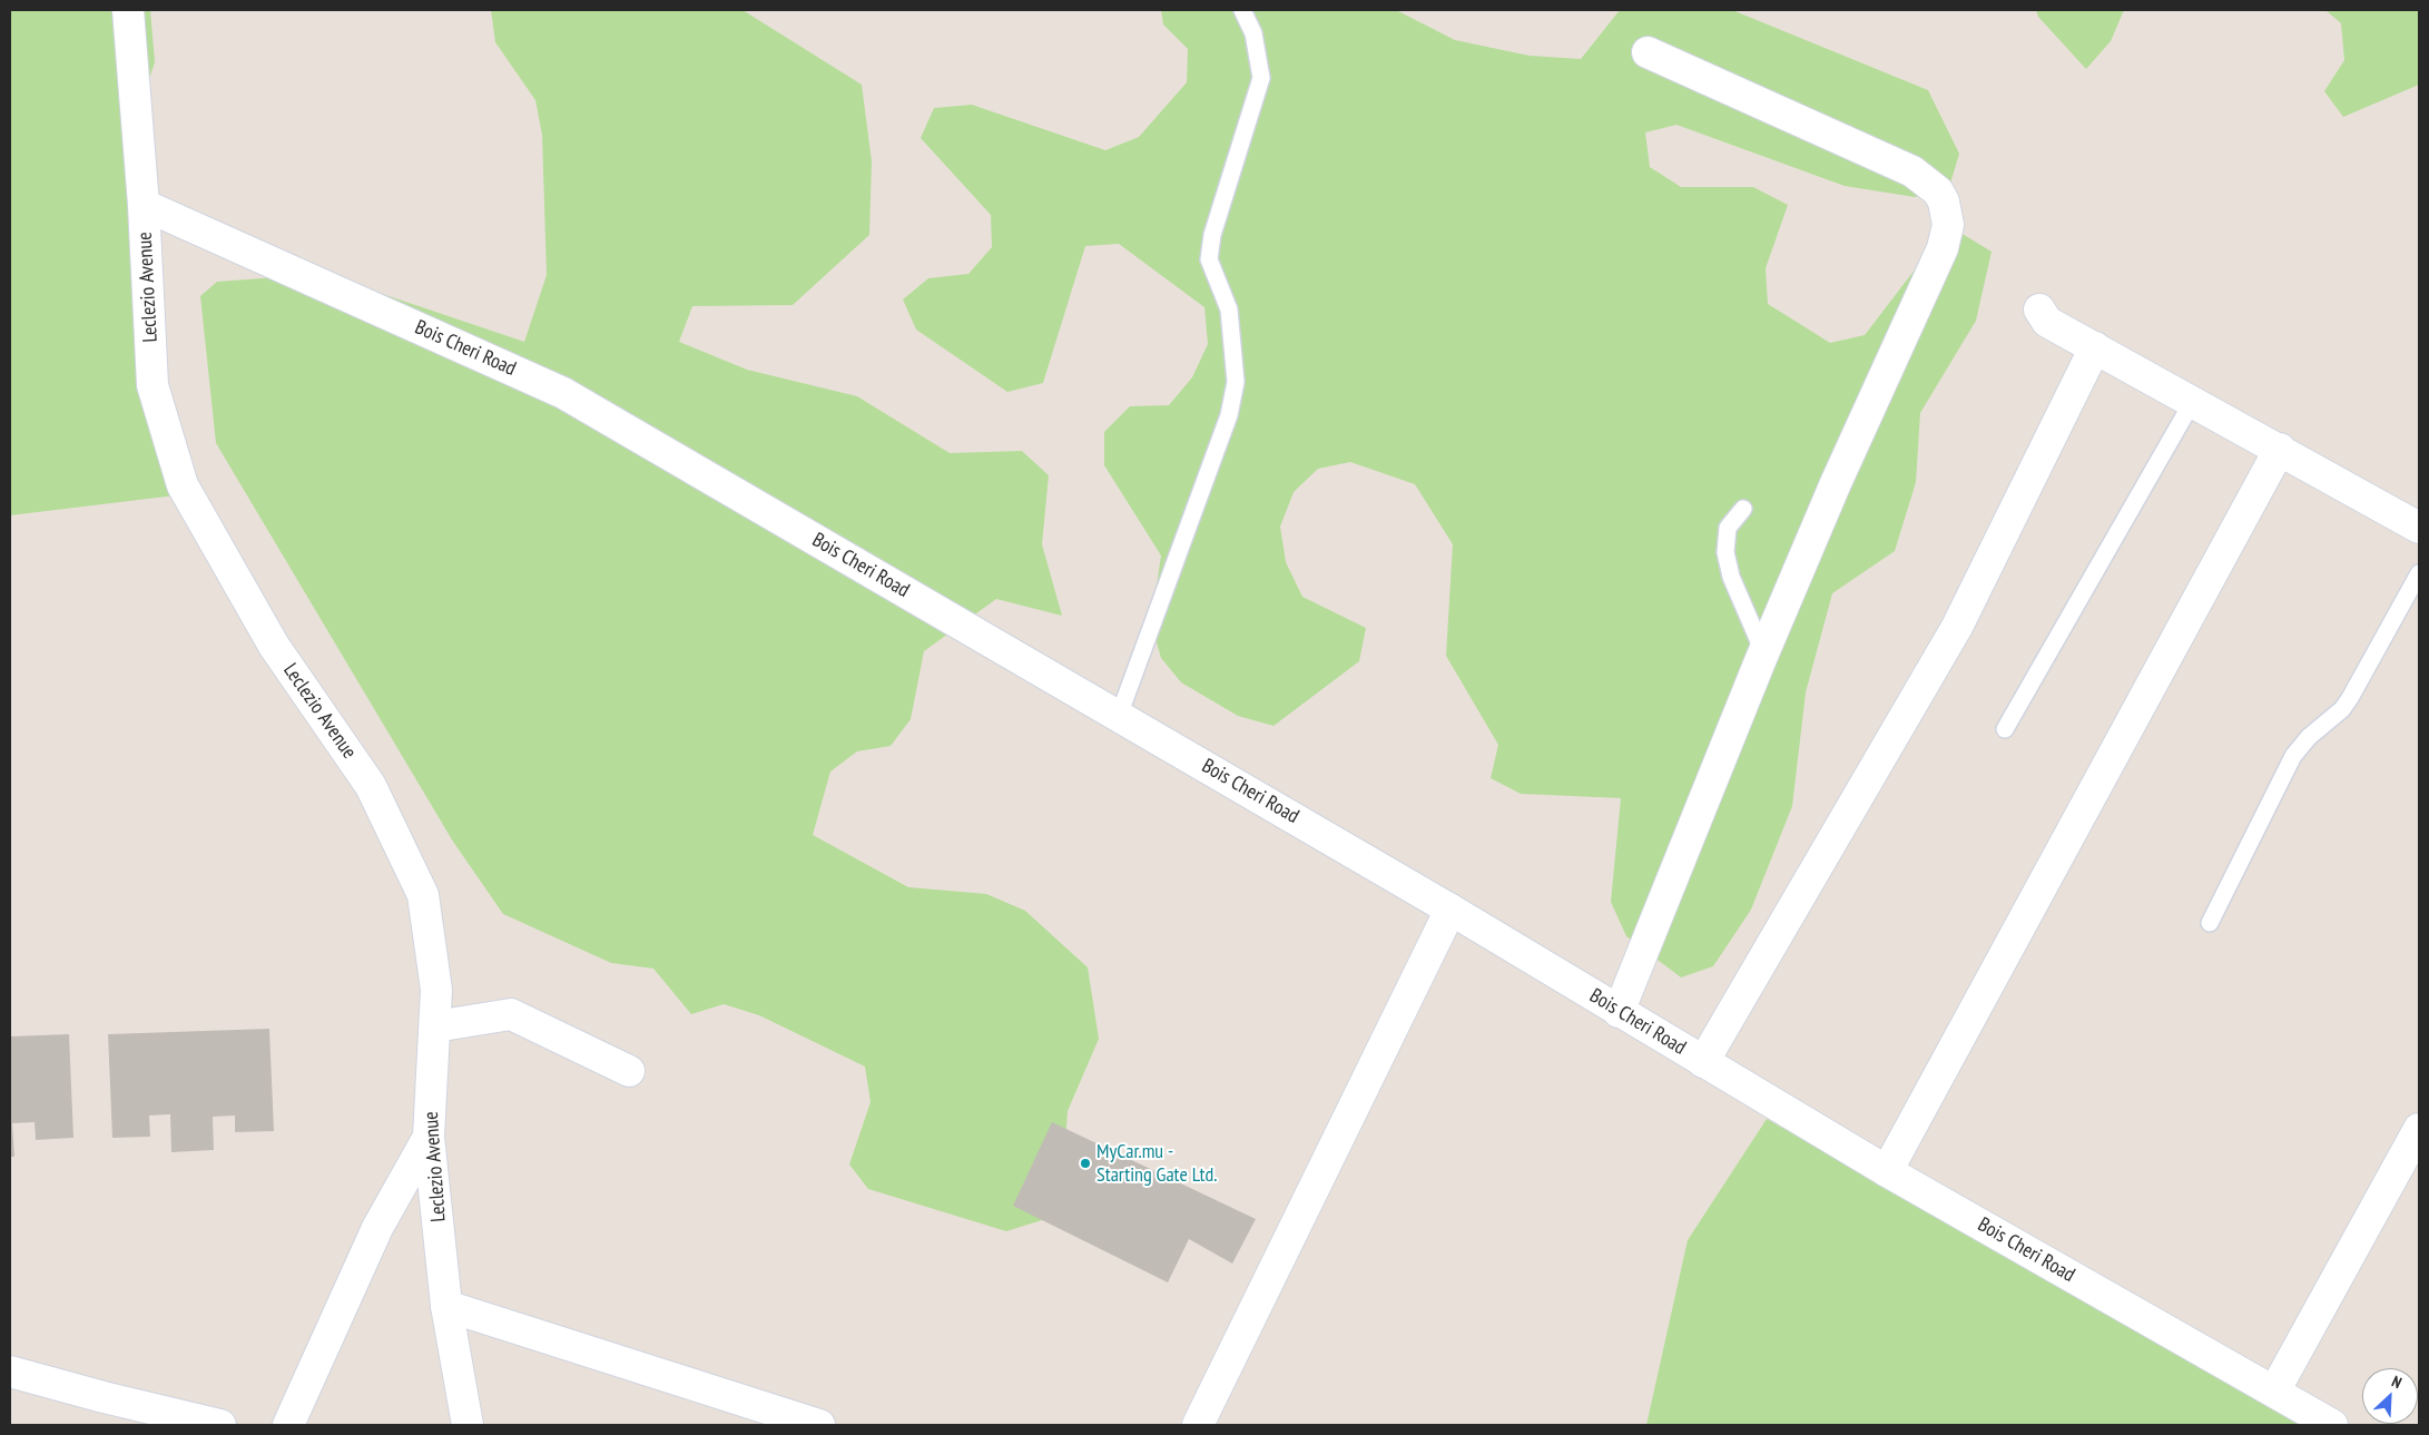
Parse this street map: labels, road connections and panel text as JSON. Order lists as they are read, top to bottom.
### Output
{
  "streets": {
    "street": ["Leclezio Avenue", "Bois Cheri Road"]
  },
  "crossings": [
    ["Leclezio Avenue", "Bois Cheri Road"]
  ],
  "places": ["MyCar.mu - Starting Gate Ltd."],
  "north": "top right"
}
